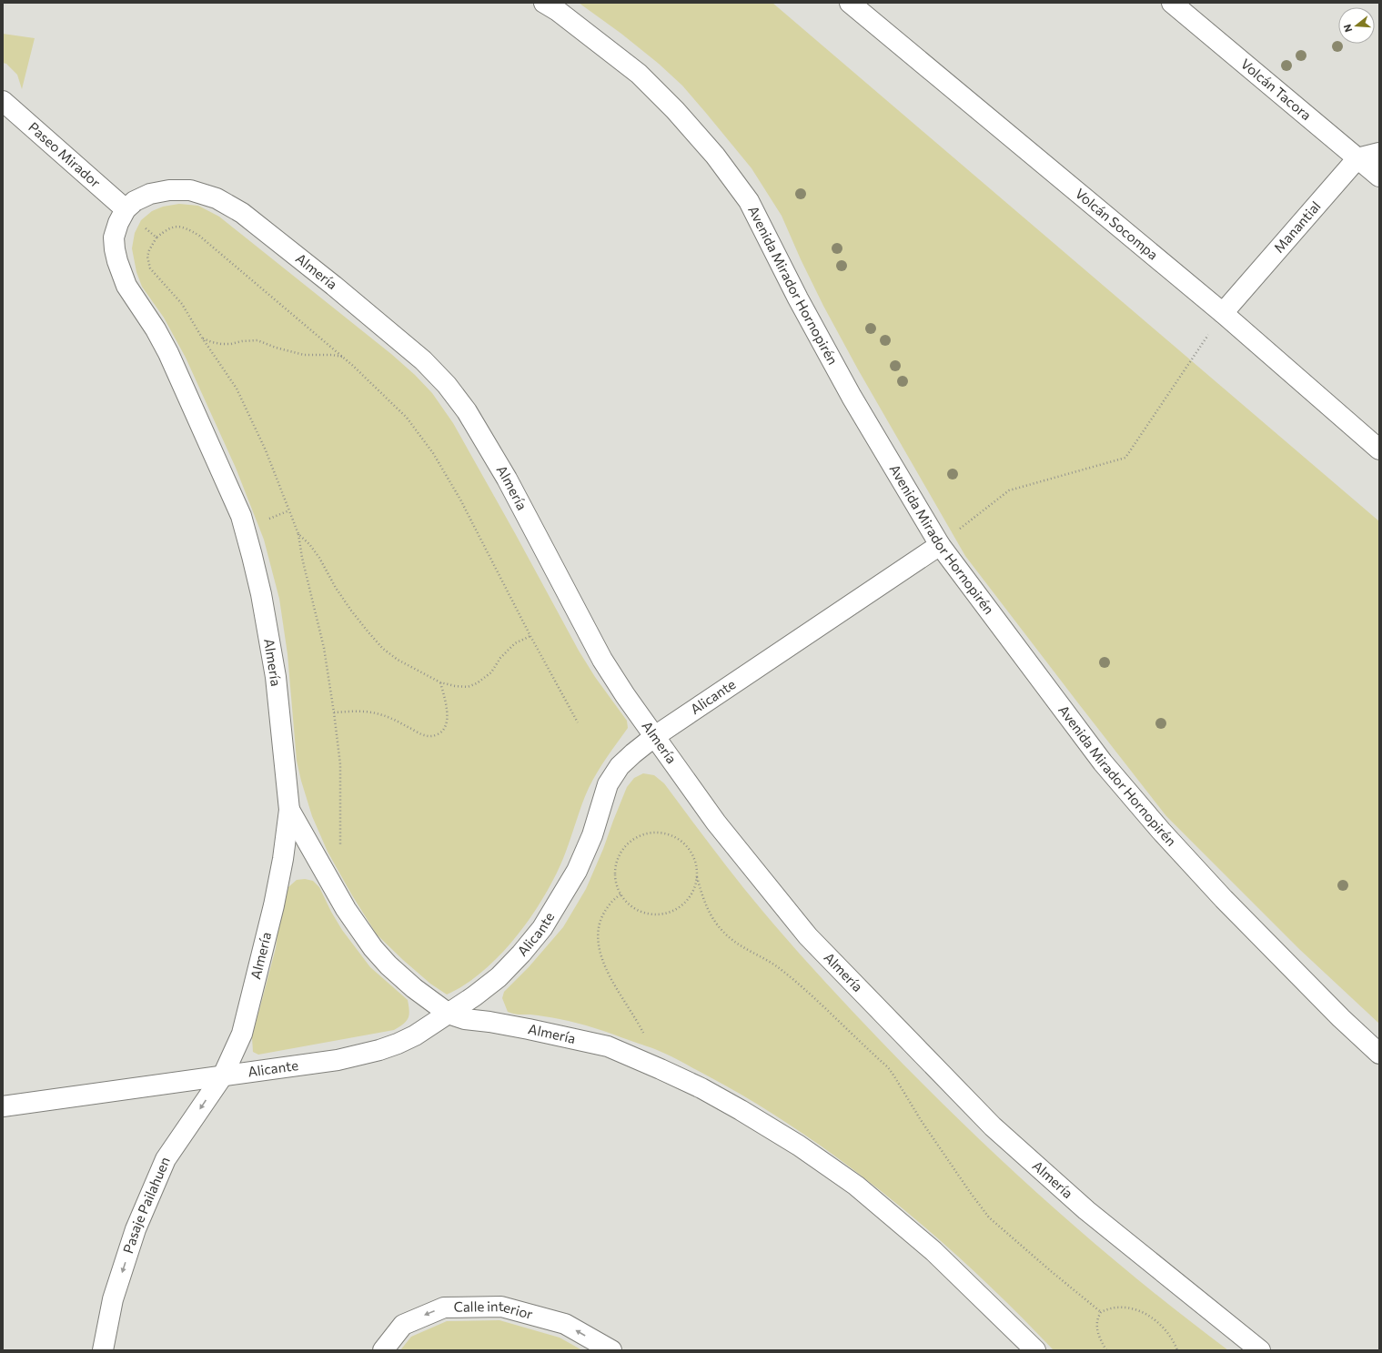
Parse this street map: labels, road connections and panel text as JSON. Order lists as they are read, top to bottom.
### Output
{
  "streets": {
    "street": [
      "Volcán Tacora",
      "Paseo Mirador",
      "Volcán Socompa",
      "Manantial",
      "Almería",
      "Avenida Mirador Hornopirén",
      "Alicante",
      "Pasaje Pailahuen",
      "Calle interior"
    ]
  },
  "crossings": [
    ["Volcán Tacora", "Manantial"],
    ["Paseo Mirador", "Almería"],
    ["Volcán Socompa", "Manantial"],
    ["Almería", "Alicante"],
    ["Almería", "Pasaje Pailahuen"],
    ["Avenida Mirador Hornopirén", "Alicante"],
    ["Alicante", "Pasaje Pailahuen"]
  ],
  "one_way": ["Pasaje Pailahuen", "Calle interior"],
  "north": "left"
}
